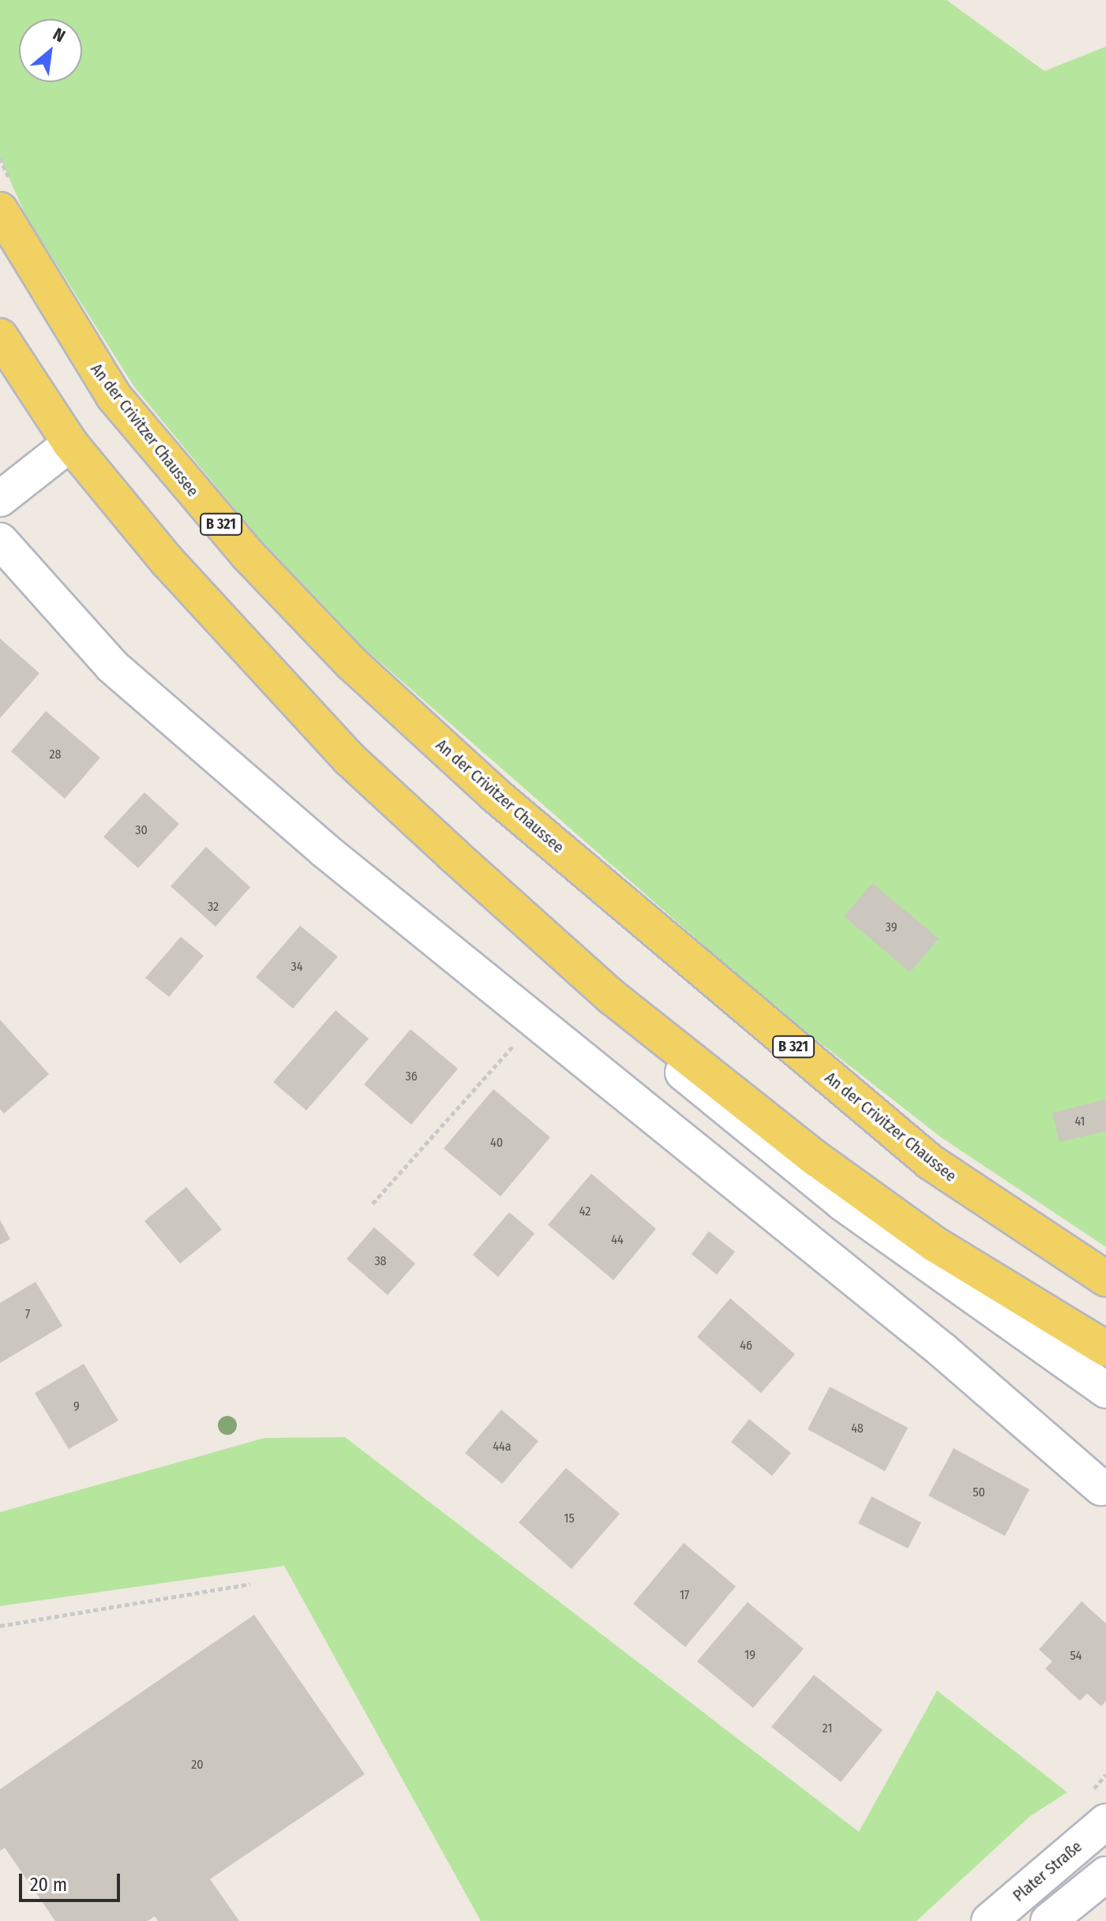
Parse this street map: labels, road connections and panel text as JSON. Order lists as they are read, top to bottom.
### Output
{
  "streets": {
    "main road": ["An der Crivitzer Chaussee", "B 321"],
    "street": ["Plater Straße"]
  },
  "house_numbers": [
    "28",
    "30",
    "32",
    "39",
    "34",
    "36",
    "41",
    "40",
    "42",
    "44",
    "38",
    "7",
    "46",
    "9",
    "48",
    "44a",
    "50",
    "15",
    "17",
    "19",
    "54",
    "21",
    "20"
  ],
  "scale_bar": "20 m",
  "north": "top right"
}
